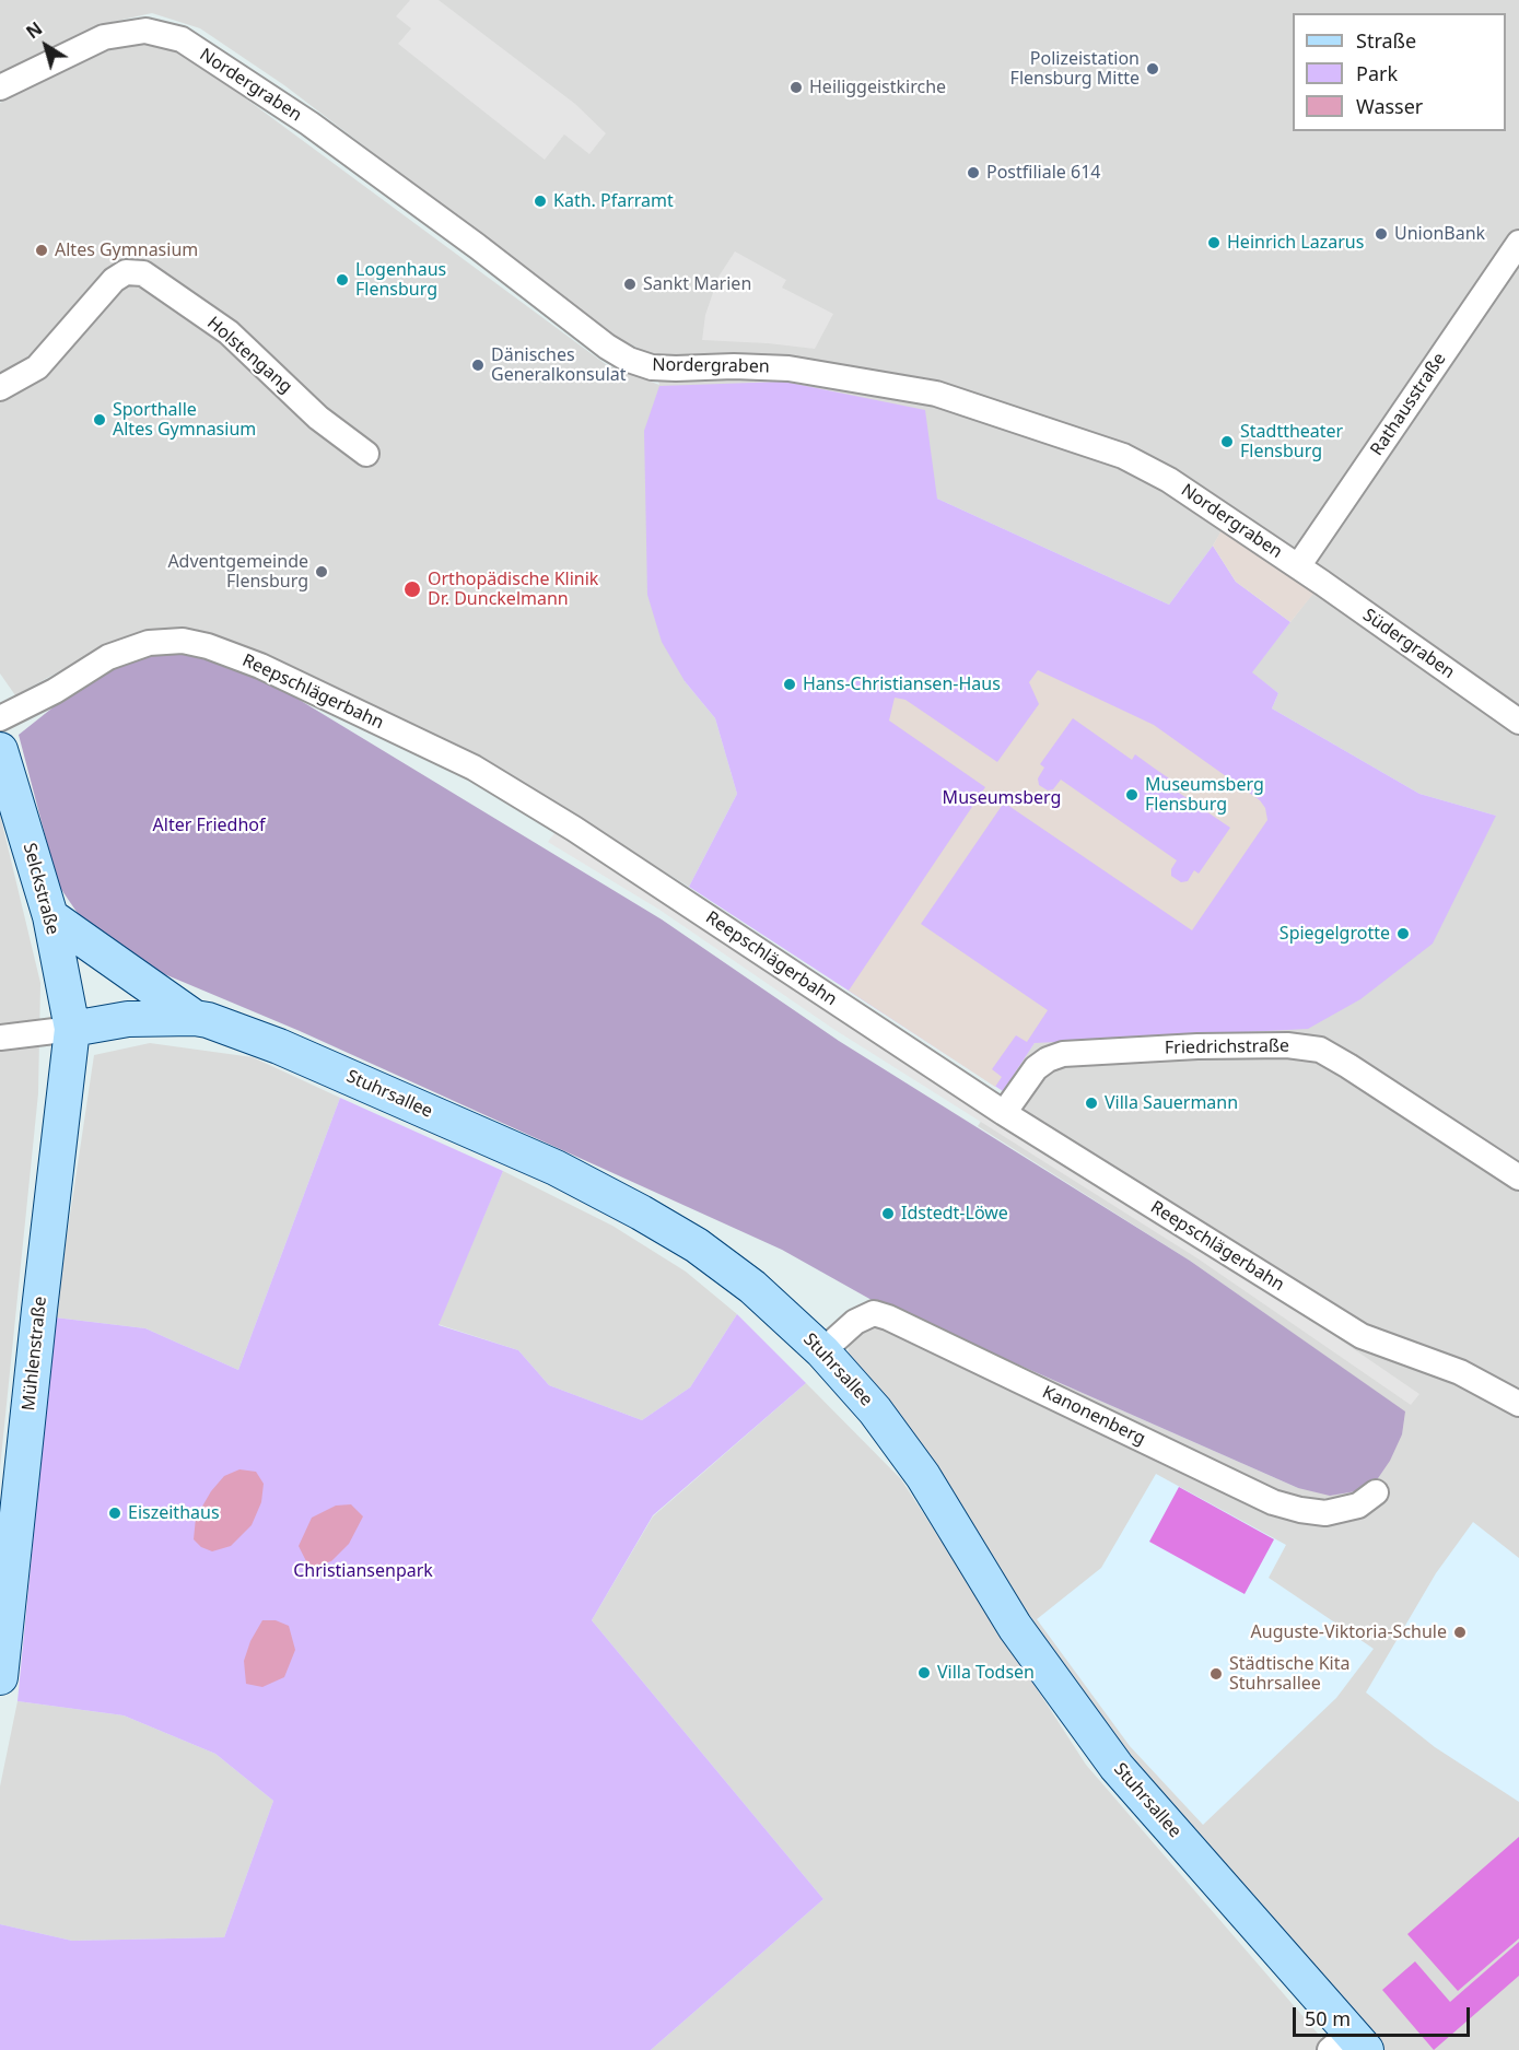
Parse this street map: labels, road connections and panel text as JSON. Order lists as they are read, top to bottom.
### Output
{
  "streets": {
    "main road": ["Selckstraße", "Stuhrsallee", "Mühlenstraße"],
    "street": [
      "Nordergraben",
      "Holstengang",
      "Rathausstraße",
      "Südergraben",
      "Reepschlägerbahn",
      "Friedrichstraße",
      "Kanonenberg"
    ]
  },
  "crossings": [
    ["Nordergraben", "Rathausstraße"],
    ["Nordergraben", "Südergraben"],
    ["Rathausstraße", "Südergraben"],
    ["Reepschlägerbahn", "Friedrichstraße"],
    ["Selckstraße", "Stuhrsallee"],
    ["Selckstraße", "Mühlenstraße"],
    ["Stuhrsallee", "Mühlenstraße"],
    ["Stuhrsallee", "Kanonenberg"]
  ],
  "parks": ["Museumsberg", "Alter Friedhof", "Christiansenpark"],
  "places": [
    "Polizeistation Flensburg Mitte",
    "Heiliggeistkirche",
    "Postfiliale 614",
    "Kath. Pfarramt",
    "UnionBank",
    "Heinrich Lazarus",
    "Altes Gymnasium",
    "Logenhaus Flensburg",
    "Sankt Marien",
    "Dänisches Generalkonsulat",
    "Sporthalle Altes Gymnasium",
    "Stadttheater Flensburg",
    "Adventgemeinde Flensburg",
    "Orthopädische Klinik Dr. Dunckelmann",
    "Hans-Christiansen-Haus",
    "Museumsberg Flensburg",
    "Spiegelgrotte",
    "Villa Sauermann",
    "Idstedt-Löwe",
    "Eiszeithaus",
    "Auguste-Viktoria-Schule",
    "Villa Todsen",
    "Städtische Kita Stuhrsallee"
  ],
  "legend": ["Straße", "Park", "Wasser"],
  "scale_bar": "50 m",
  "north": "top left"
}
